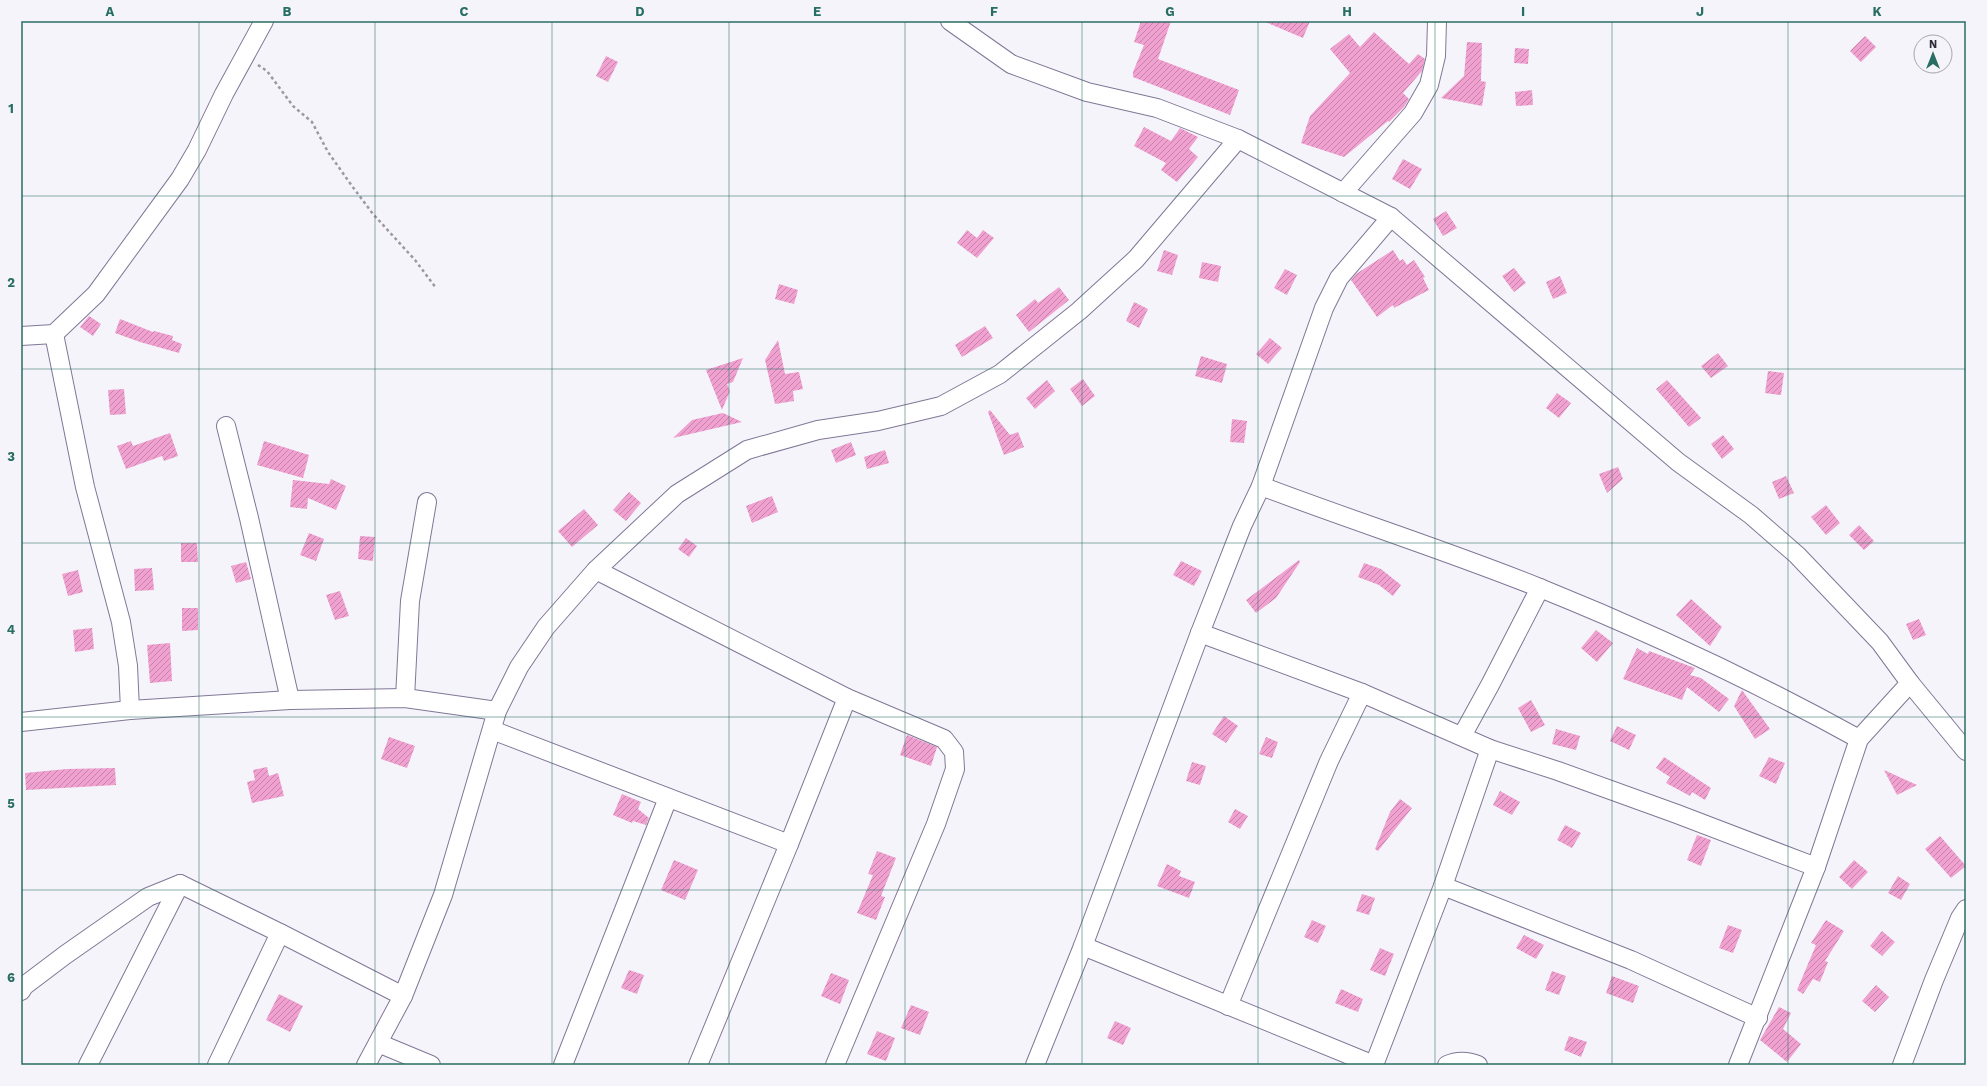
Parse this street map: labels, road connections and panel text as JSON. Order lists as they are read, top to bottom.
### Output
{
  "north": "top",
  "grid": {
    "columns": [
      "A",
      "B",
      "C",
      "D",
      "E",
      "F",
      "G",
      "H",
      "I",
      "J",
      "K"
    ],
    "rows": [
      "1",
      "2",
      "3",
      "4",
      "5",
      "6"
    ]
  }
}
